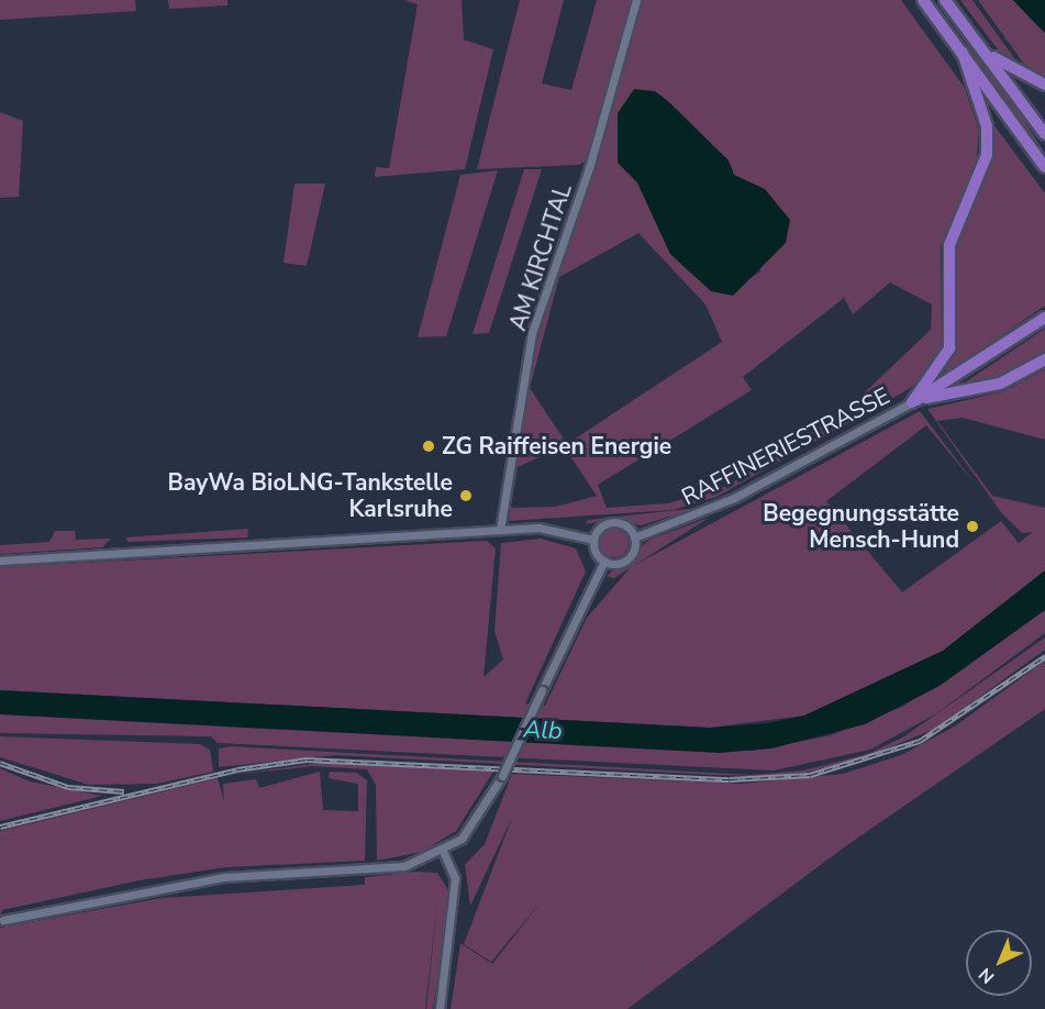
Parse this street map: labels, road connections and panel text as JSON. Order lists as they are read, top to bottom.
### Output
{
  "streets": {
    "street": ["AM KIRCHTAL", "RAFFINERIESTRASSE"]
  },
  "water": ["Alb"],
  "places": ["ZG Raiffeisen Energie", "BayWa BioLNG-Tankstelle Karlsruhe", "Begegnungsstätte Mensch-Hund"],
  "north": "bottom left"
}
